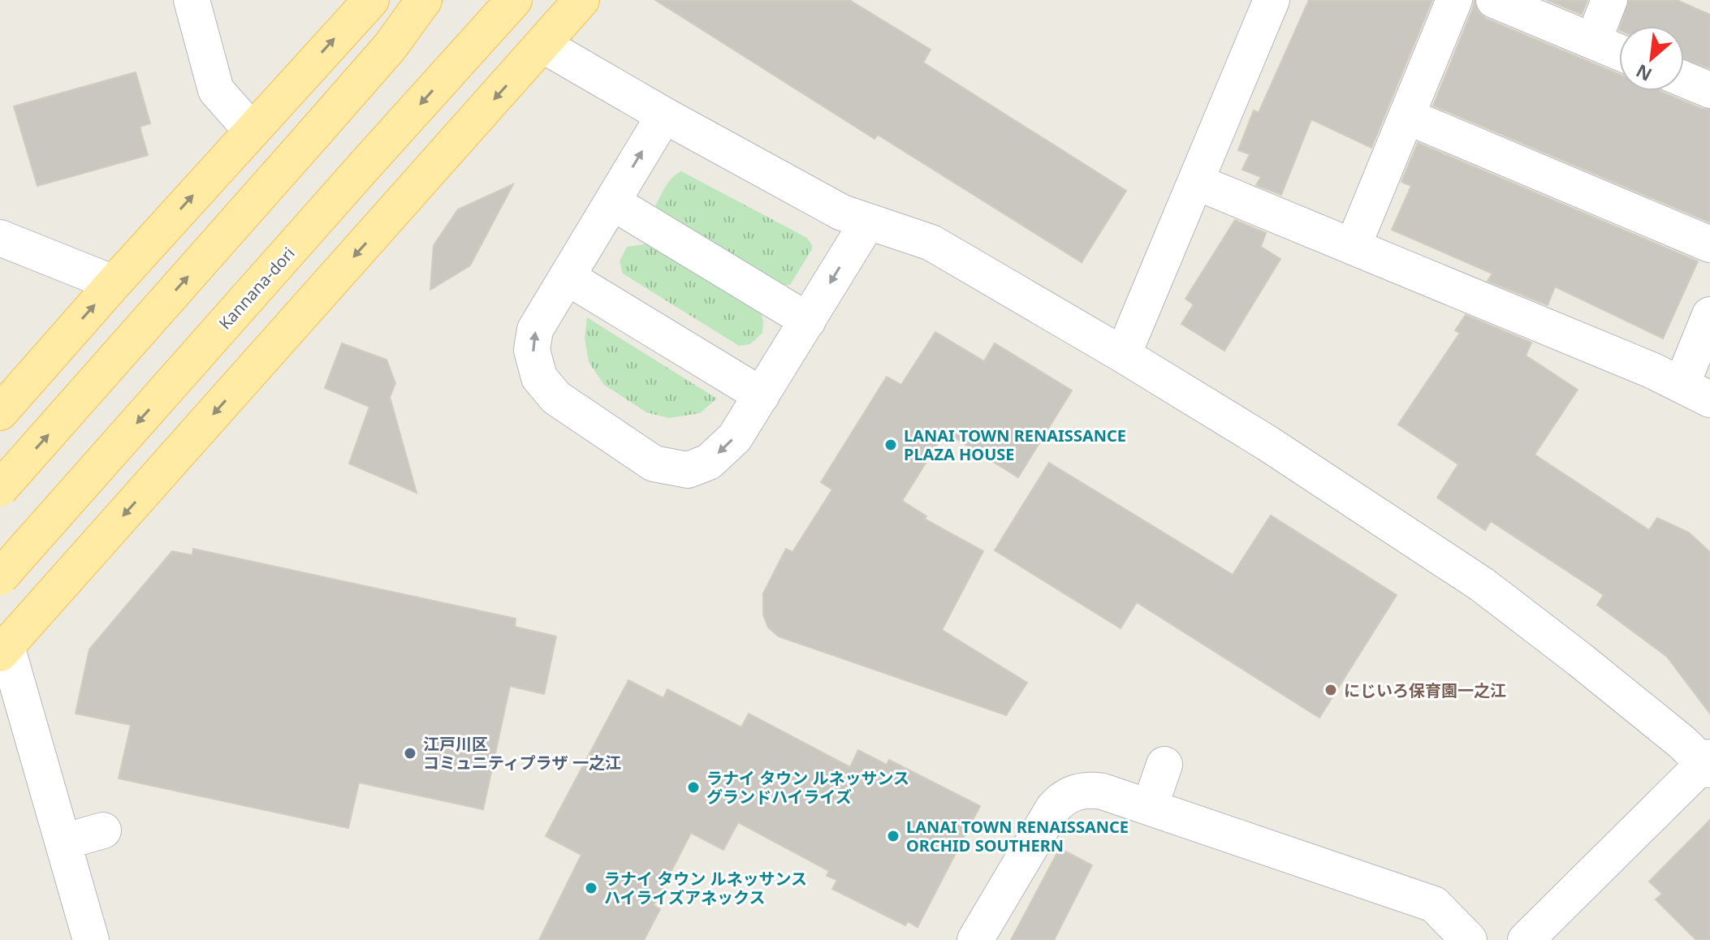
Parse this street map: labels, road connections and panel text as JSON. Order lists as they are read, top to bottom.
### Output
{
  "streets": {
    "main road": ["Kannana-dori"]
  },
  "places": [
    "LANAI TOWN RENAISSANCE PLAZA HOUSE",
    "にじいろ保育園一之江",
    "江戸川区 コミュニティプラザ 一之江",
    "ラナイ タウン ルネッサンス グランドハイライズ",
    "LANAI TOWN RENAISSANCE ORCHID SOUTHERN",
    "ラナイ タウン ルネッサンス ハイライズアネックス"
  ],
  "north": "bottom left"
}
